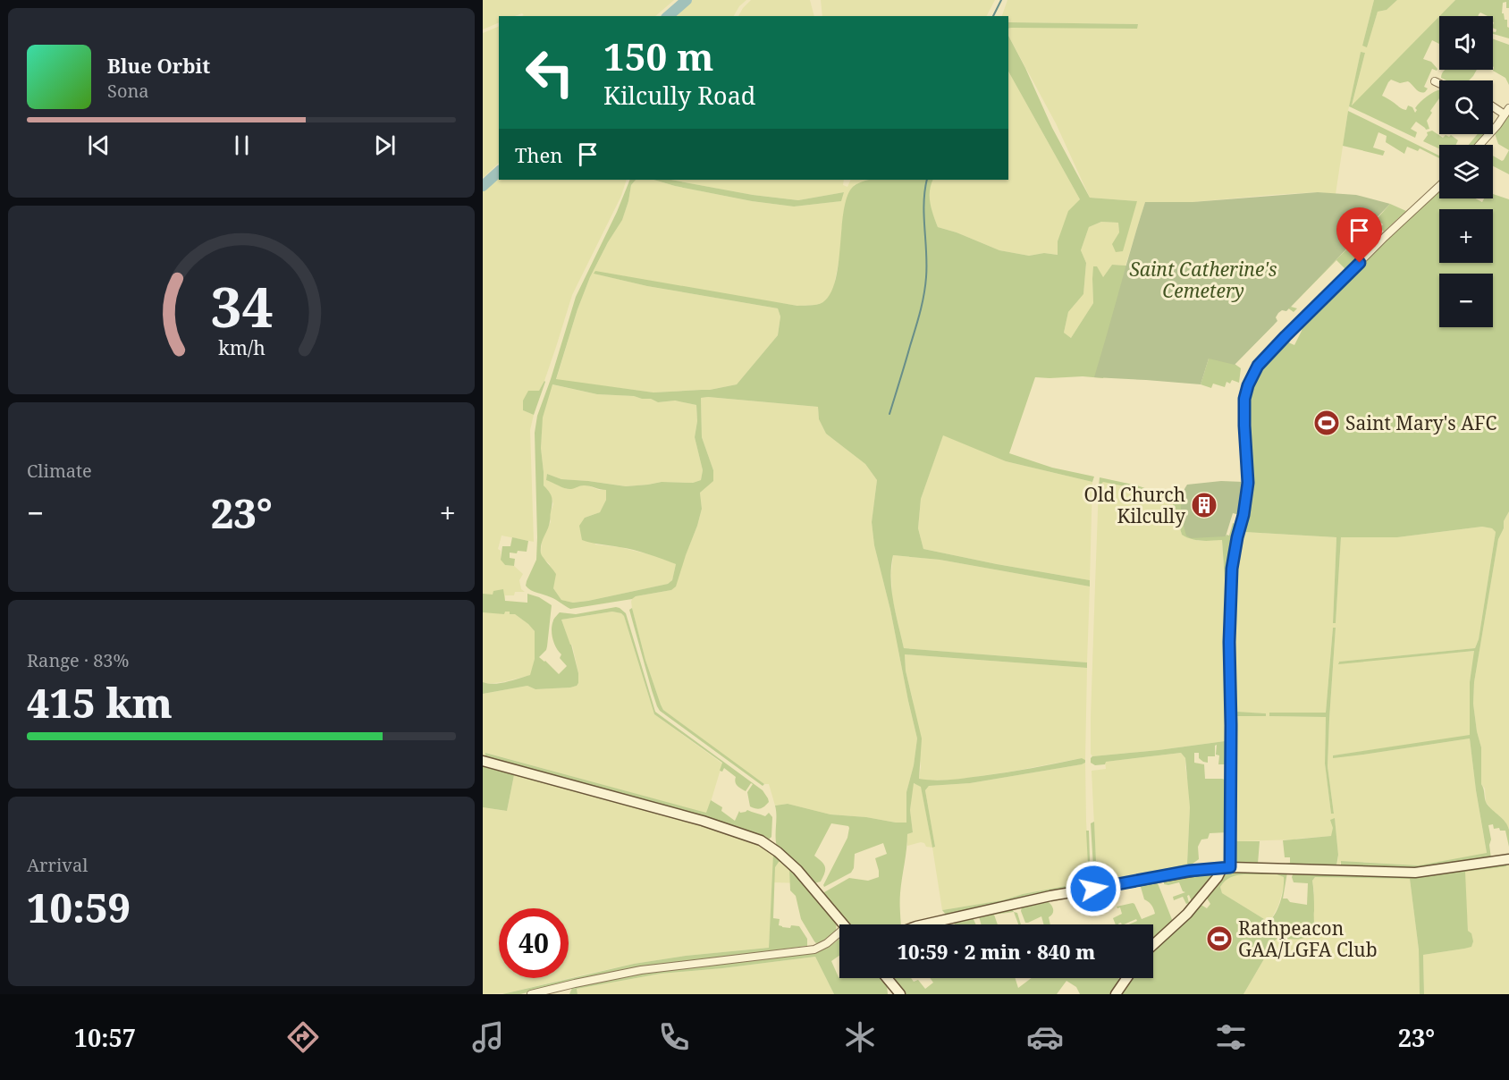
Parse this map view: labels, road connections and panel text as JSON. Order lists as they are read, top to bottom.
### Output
{
  "parks": ["Saint Catherine's Cemetery"],
  "places": {
    "sports": ["Saint Mary's AFC", "Rathpeacon GAA/LGFA Club"],
    "building": ["Old Church Kilcully"]
  },
  "page": {
    "map_buttons": ["+", "−"],
    "turn": ["150 m", "Kilcully Road"],
    "song": ["Blue Orbit", "Sona"],
    "then": "Then",
    "tile": [
      "Climate",
      ["Range · 83%", "415 km"],
      ["Arrival", "10:59"]
    ],
    "heat": ["−", "23°", "+"],
    "limit": "40",
    "trip": "10:59 · 2 min · 840 m",
    "tabs": ["10:57", "23°"],
    "gauge": ["34", "km/h"]
  }
}
